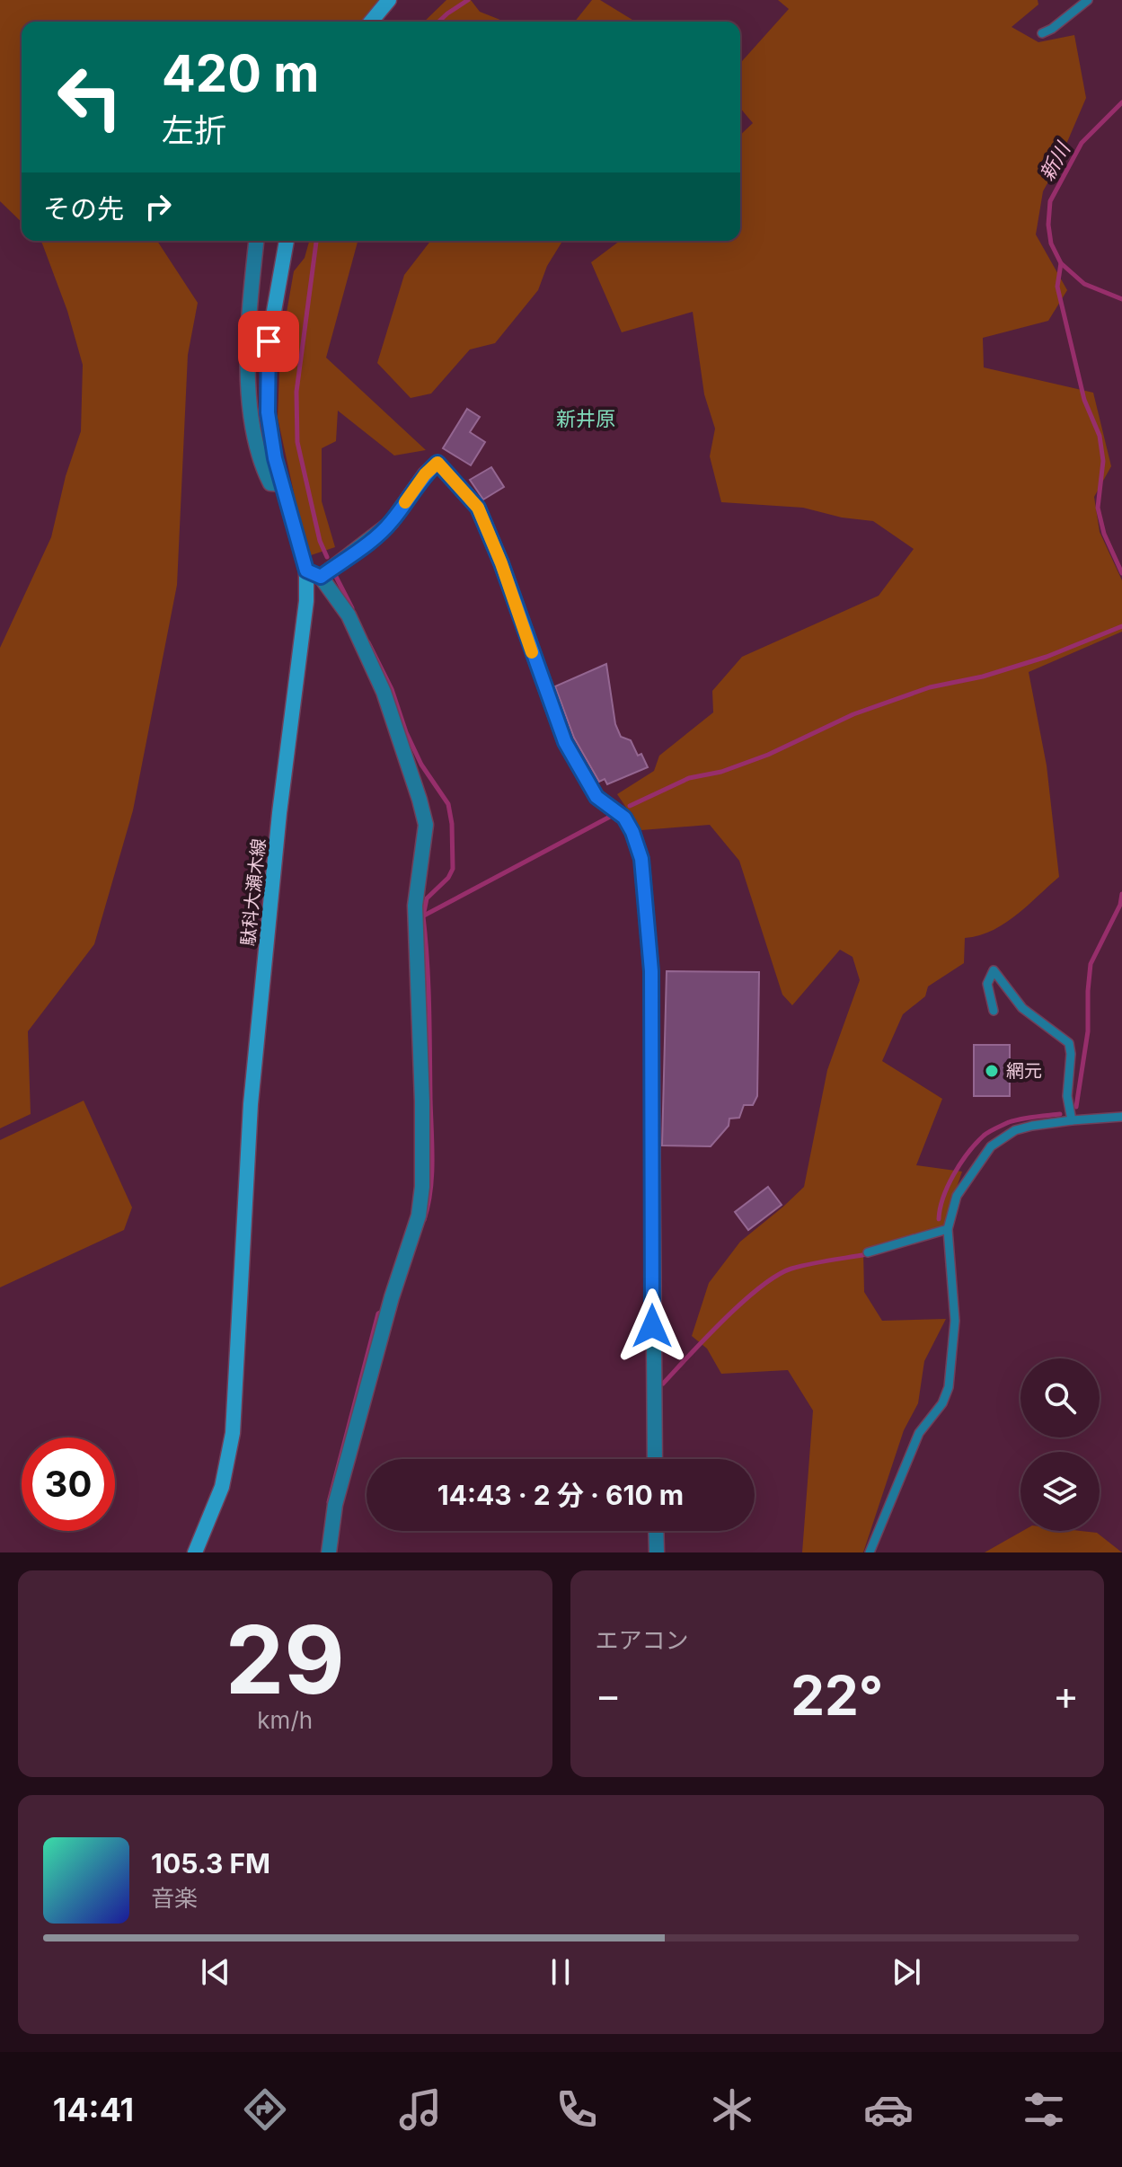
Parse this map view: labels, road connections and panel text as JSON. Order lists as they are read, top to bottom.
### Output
{
  "streets": {
    "main road": ["駄科大瀬木線"]
  },
  "districts": ["新井原"],
  "water": ["新川"],
  "places": ["網元"],
  "page": {
    "turn": ["420 m", "左折"],
    "then": "その先",
    "limit": "30",
    "trip": "14:43 · 2 分 · 610 m",
    "tile": [
      ["29", "km/h"],
      "エアコン"
    ],
    "heat": ["−", "22°", "+"],
    "song": ["105.3 FM", "音楽"],
    "tabs": "14:41"
  }
}
